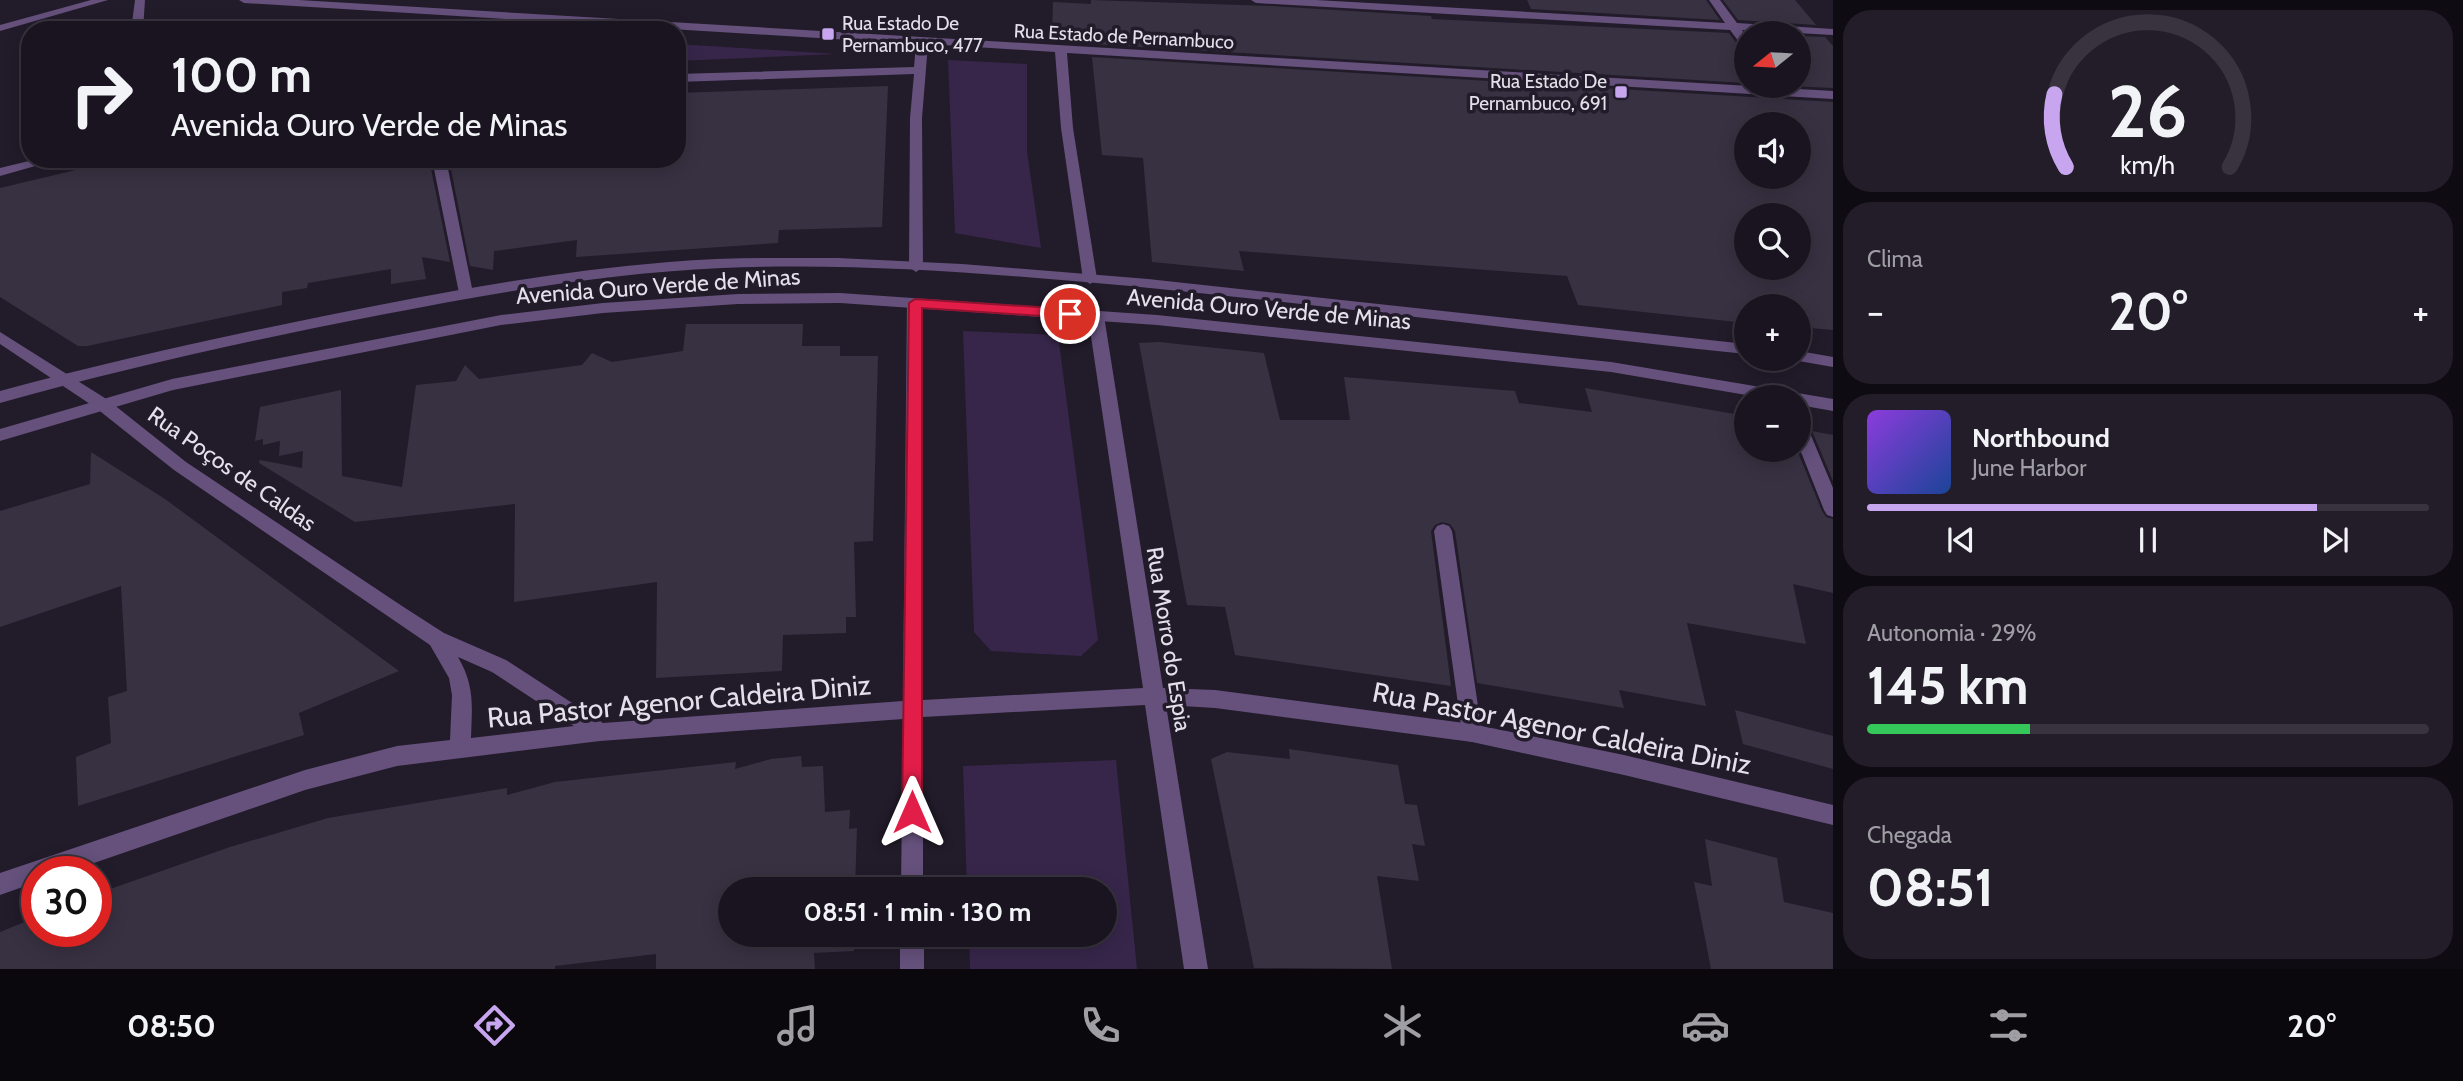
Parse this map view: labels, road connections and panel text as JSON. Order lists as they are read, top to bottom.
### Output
{
  "streets": {
    "street": [
      "Rua Estado de Pernambuco",
      "Avenida Ouro Verde de Minas",
      "Rua Poços de Caldas",
      "Rua Morro do Espia",
      "Rua Pastor Agenor Caldeira Diniz"
    ]
  },
  "crossings": [
    ["Avenida Ouro Verde de Minas", "Rua Poços de Caldas"],
    ["Avenida Ouro Verde de Minas", "Rua Morro do Espia"],
    ["Rua Poços de Caldas", "Rua Pastor Agenor Caldeira Diniz"],
    ["Rua Morro do Espia", "Rua Pastor Agenor Caldeira Diniz"]
  ],
  "places": {
    "transit": ["Rua Estado De Pernambuco, 477", "Rua Estado De Pernambuco, 691"]
  },
  "north": "left",
  "page": {
    "map_buttons": ["+", "−"],
    "turn": ["100 m", "Avenida Ouro Verde de Minas"],
    "tile": [
      "Clima",
      ["Autonomia · 29%", "145 km"],
      ["Chegada", "08:51"]
    ],
    "heat": ["−", "20°", "+"],
    "song": ["Northbound", "June Harbor"],
    "limit": "30",
    "trip": "08:51 · 1 min · 130 m",
    "tabs": ["08:50", "20°"],
    "gauge": ["26", "km/h"]
  }
}
